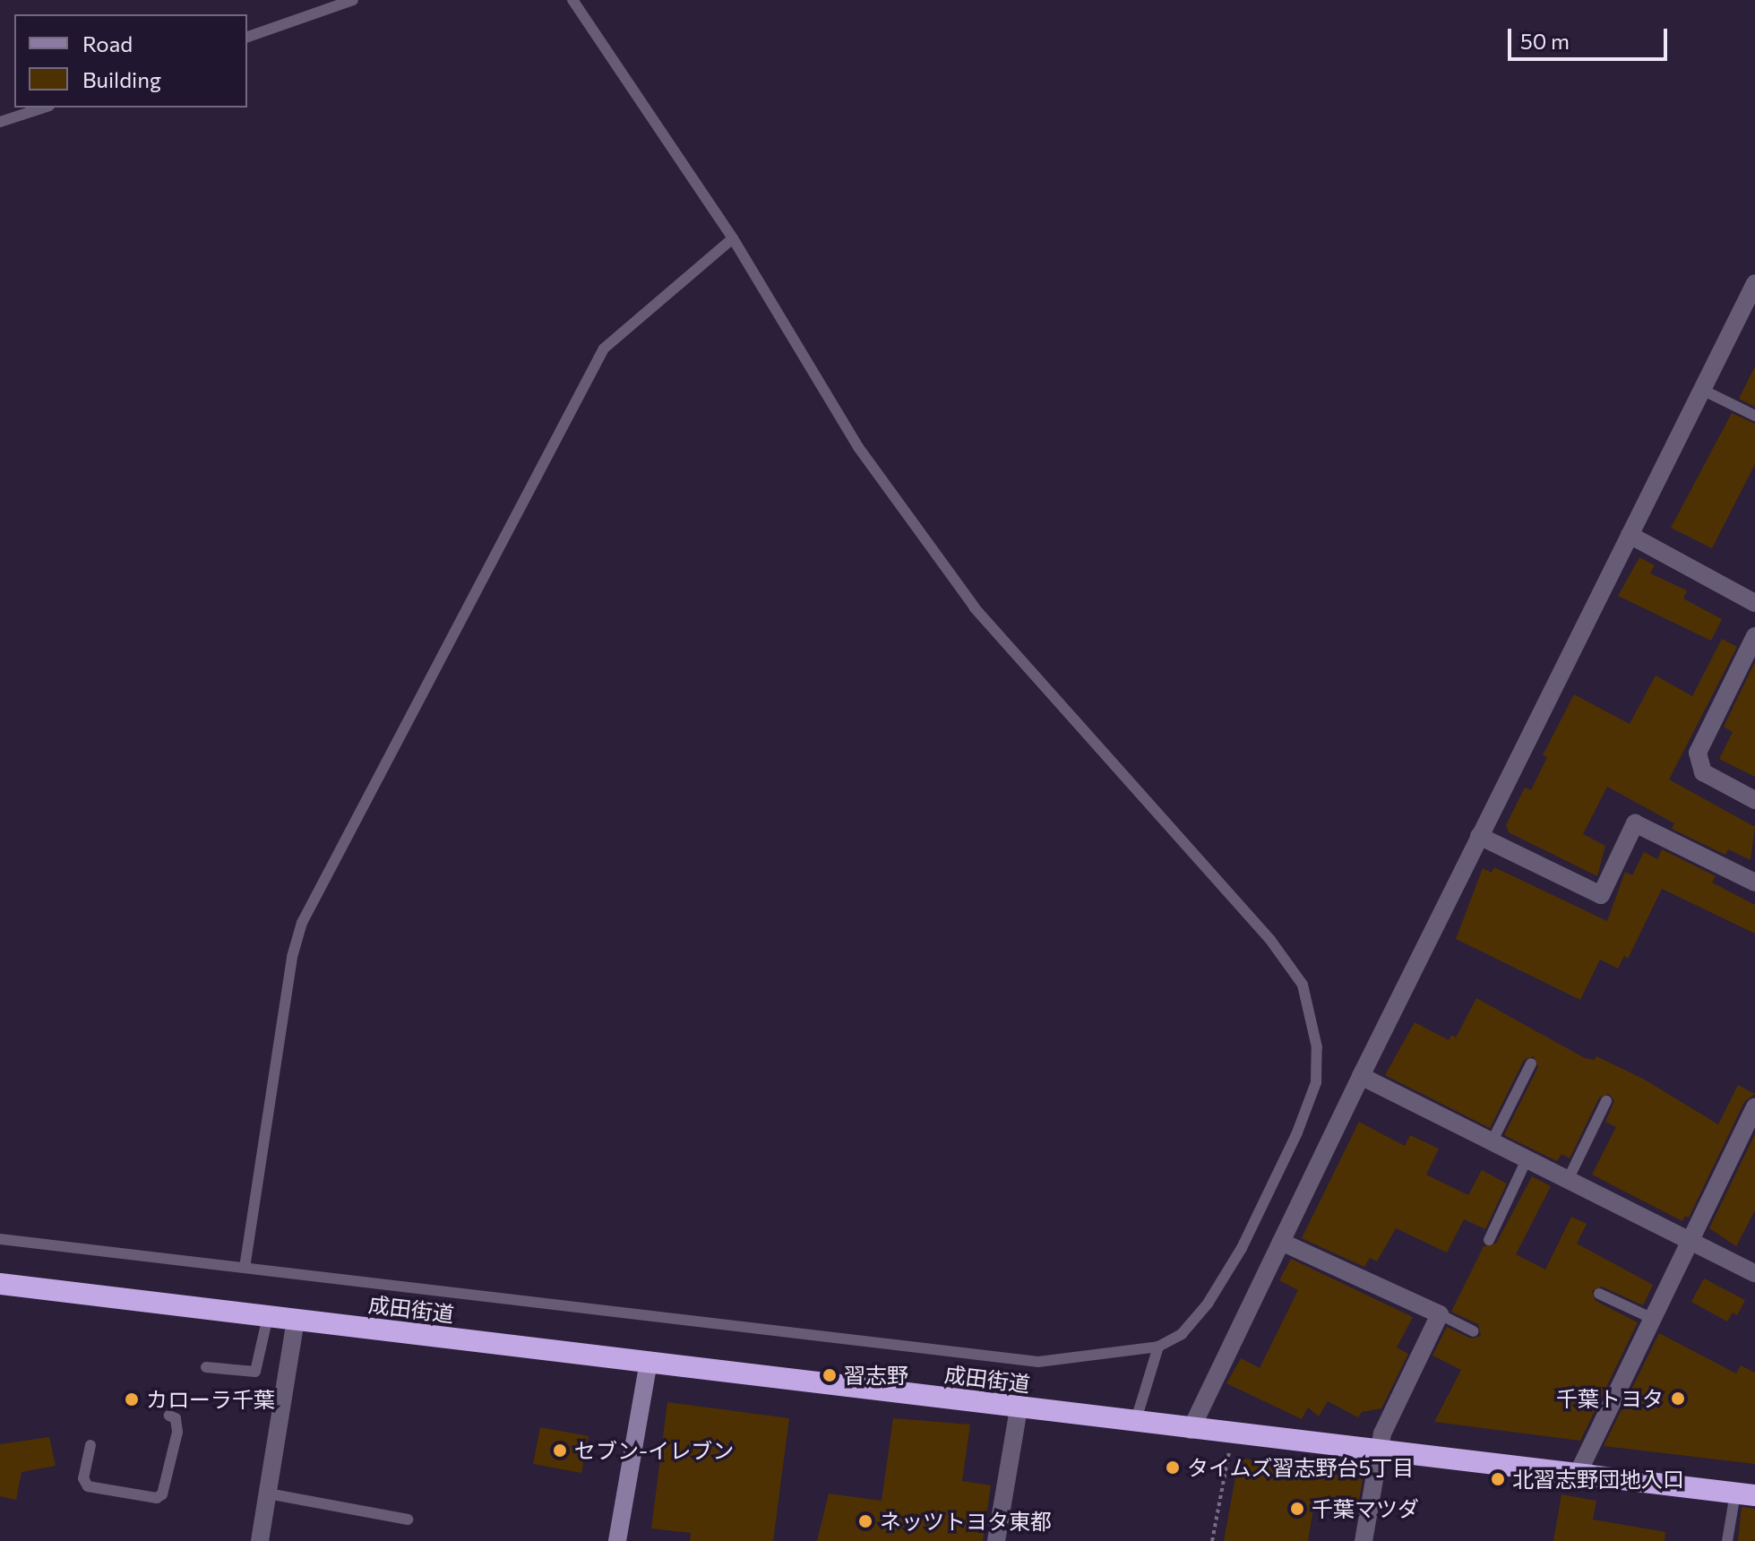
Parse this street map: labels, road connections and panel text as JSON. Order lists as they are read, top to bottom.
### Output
{
  "streets": {
    "highway": ["成田街道"]
  },
  "places": [
    "習志野",
    "千葉トヨタ",
    "カローラ千葉",
    "セブン-イレブン",
    "タイムズ習志野台5丁目",
    "北習志野団地入口",
    "千葉マツダ",
    "ネッツトヨタ東都"
  ],
  "legend": ["Road", "Building"],
  "scale_bar": "50 m"
}
